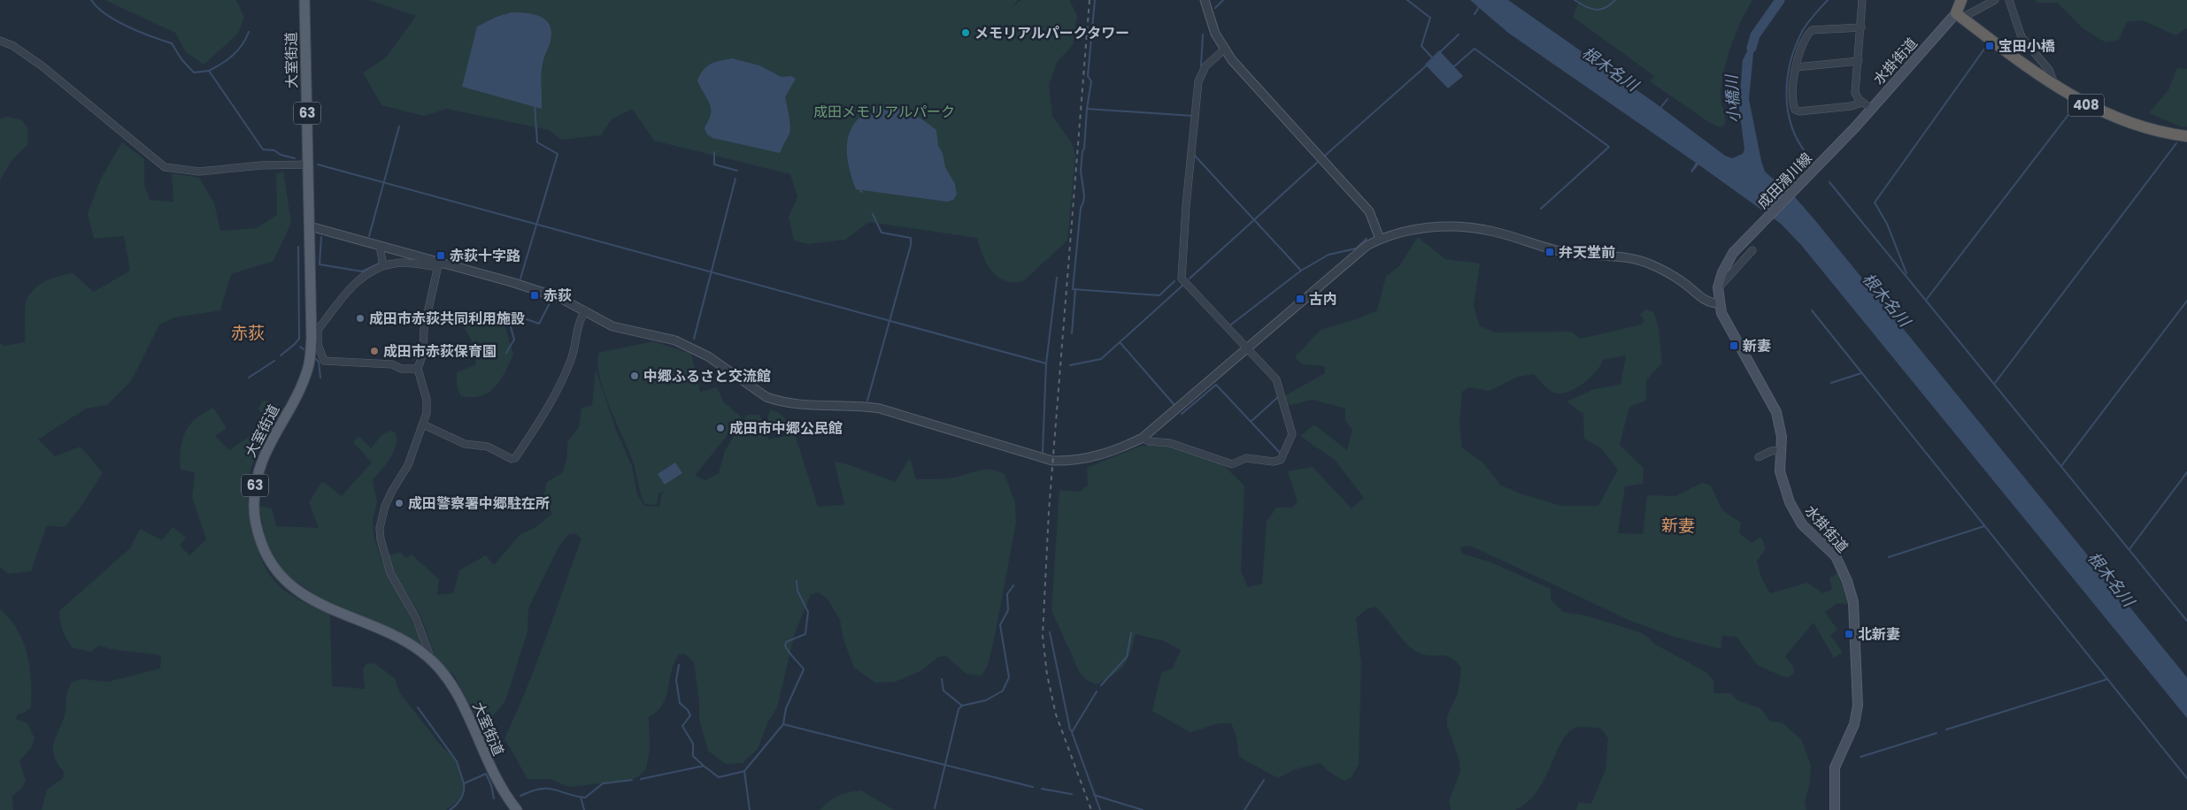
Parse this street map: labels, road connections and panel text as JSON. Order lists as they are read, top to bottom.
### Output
{
  "streets": {
    "highway": ["408"],
    "main road": [
      "大室街道",
      "水掛街道",
      "63",
      "成田滑川線"
    ]
  },
  "crossings": [
    ["水掛街道", "408"],
    ["水掛街道", "成田滑川線"]
  ],
  "districts": ["赤荻", "新妻"],
  "water": ["根木名川", "小橋川"],
  "parks": ["成田メモリアルパーク"],
  "places": {
    "other": [
      "メモリアルパークタワー",
      "成田市赤荻共同利用施設",
      "成田市赤荻保育園",
      "中郷ふるさと交流館",
      "成田市中郷公民館",
      "成田警察署中郷駐在所"
    ],
    "transit": [
      "宝田小橋",
      "弁天堂前",
      "赤荻十字路",
      "赤荻",
      "古内",
      "新妻",
      "北新妻"
    ]
  }
}
